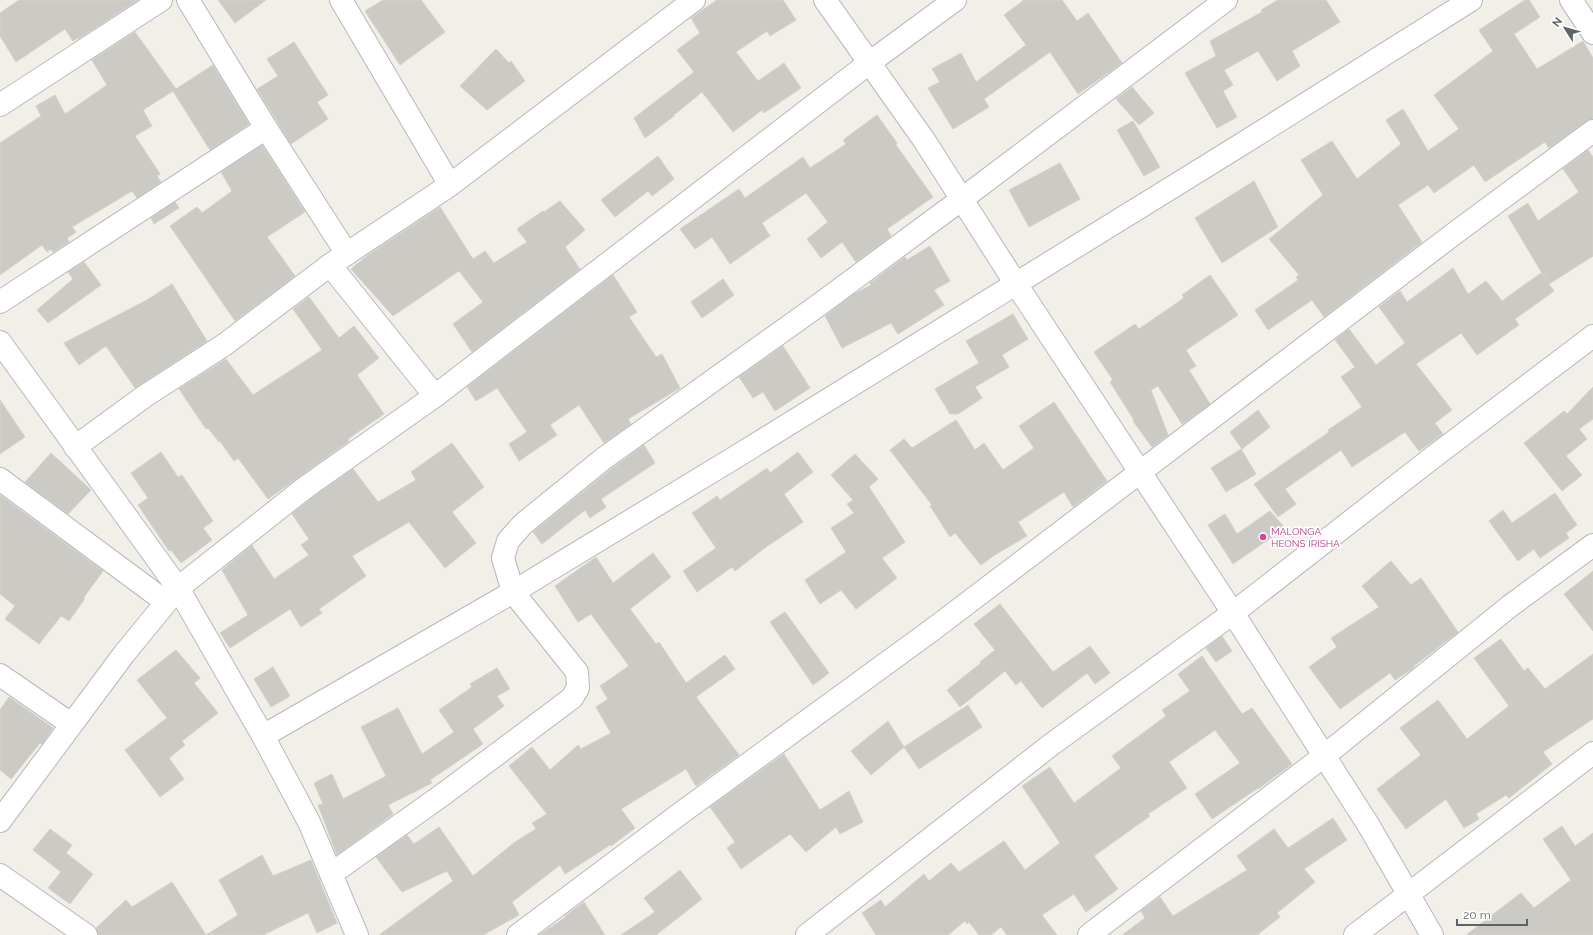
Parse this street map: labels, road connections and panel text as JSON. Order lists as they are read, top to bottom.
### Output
{
  "places": ["MALONGA HEONS IRISHA"],
  "scale_bar": "20 m",
  "north": "top left"
}
